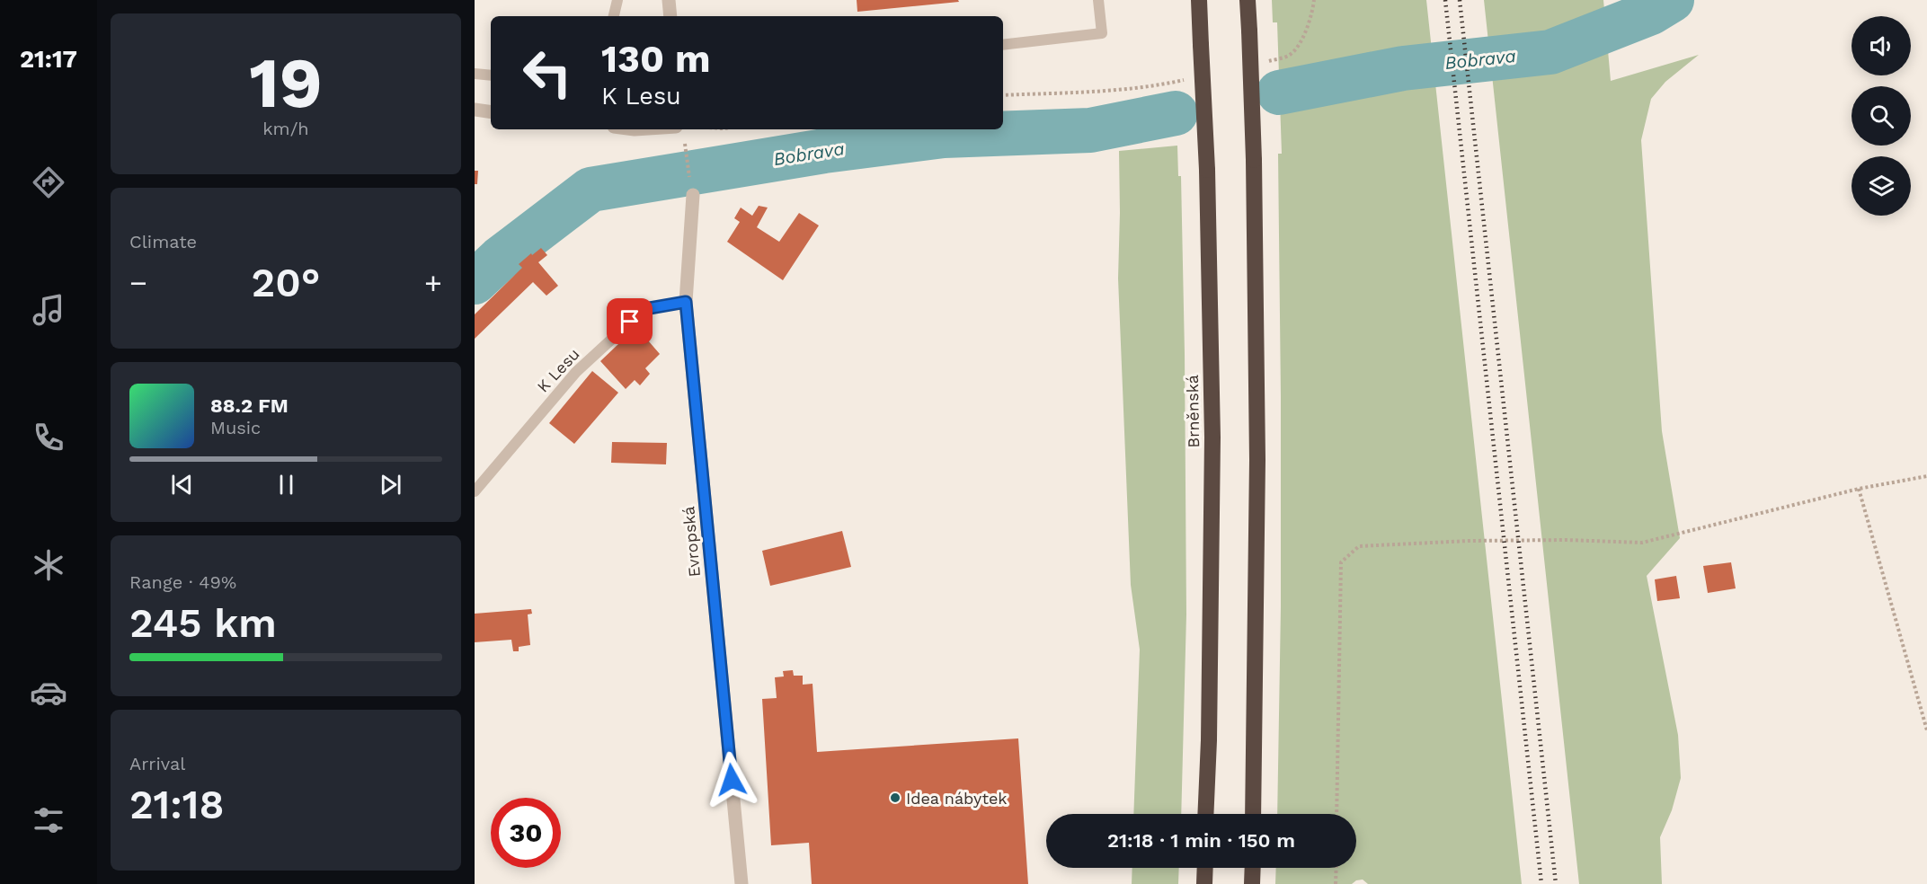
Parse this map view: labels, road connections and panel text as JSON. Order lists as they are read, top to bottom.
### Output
{
  "streets": {
    "highway": ["Brněnská"],
    "street": ["Evropská"],
    "lane": ["K Lesu"]
  },
  "crossings": [
    ["K Lesu", "Evropská"]
  ],
  "water": ["Bobrava"],
  "places": ["Idea nábytek"],
  "page": {
    "tabs": "21:17",
    "tile": [
      ["19", "km/h"],
      "Climate",
      ["Range · 49%", "245 km"],
      ["Arrival", "21:18"]
    ],
    "turn": ["130 m", "K Lesu"],
    "heat": ["−", "20°", "+"],
    "song": ["88.2 FM", "Music"],
    "limit": "30",
    "trip": "21:18 · 1 min · 150 m"
  }
}
